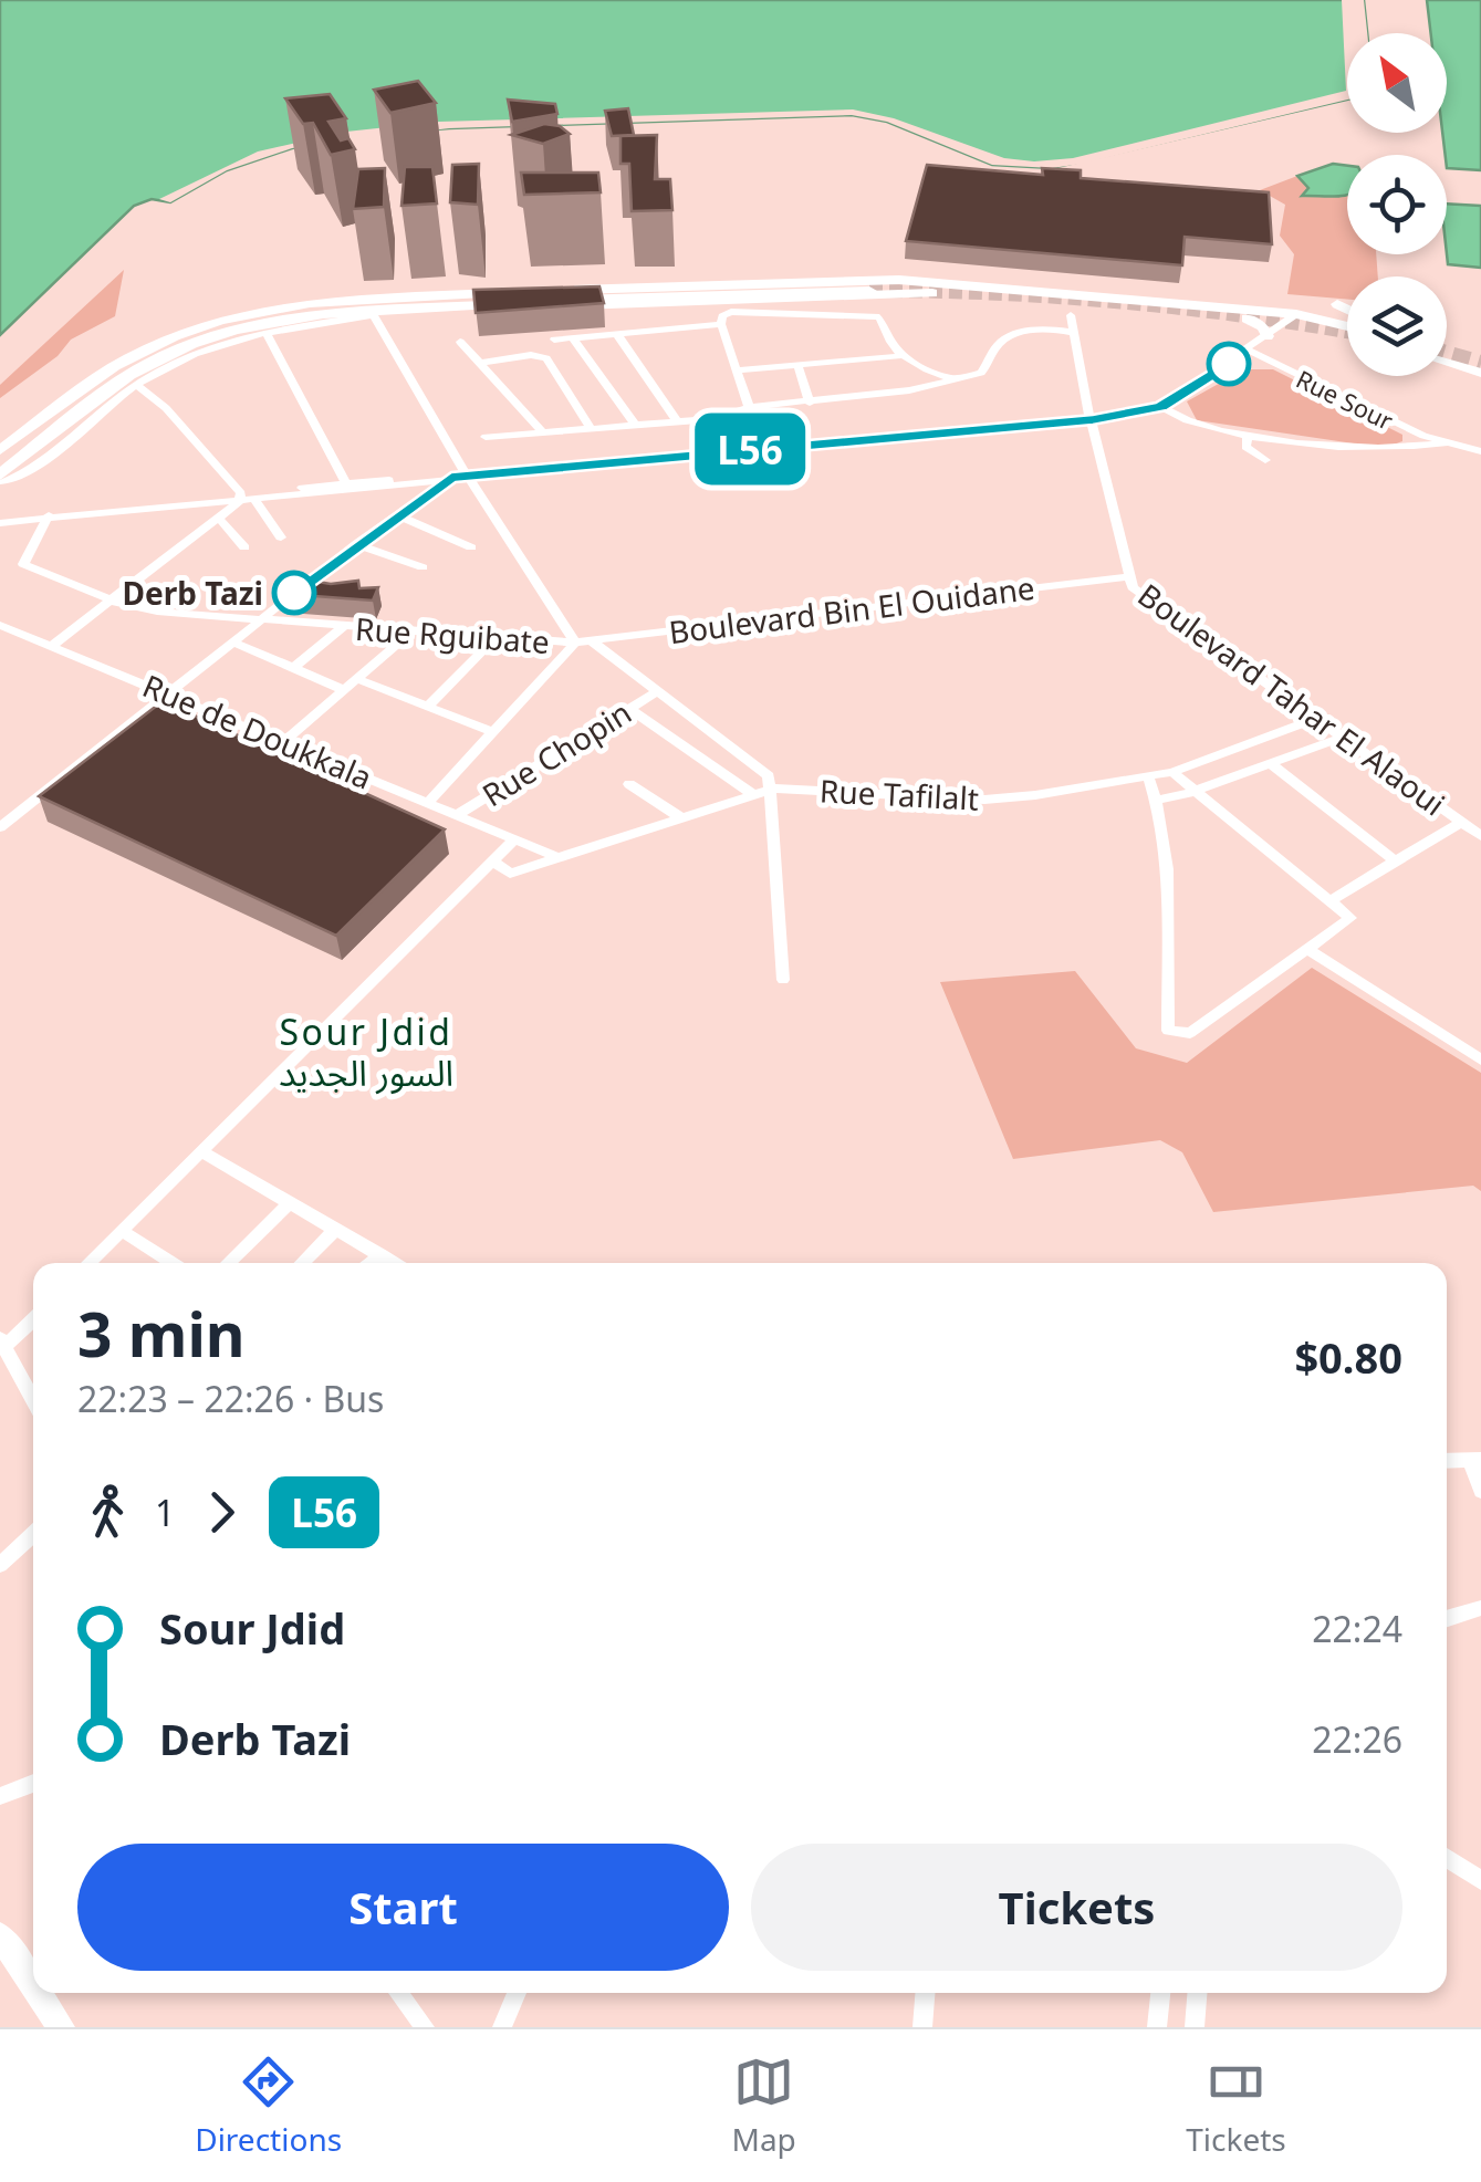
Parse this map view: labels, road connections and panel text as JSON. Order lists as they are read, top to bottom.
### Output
{
  "streets": {
    "street": [
      "Rue Sour",
      "Boulevard Bin El Ouidane",
      "Rue Rguibate",
      "Boulevard Tahar El Alaoui",
      "Rue de Doukkala",
      "Rue Chopin",
      "Rue Tafilalt"
    ]
  },
  "crossings": [
    ["Boulevard Bin El Ouidane", "Rue Rguibate"],
    ["Boulevard Bin El Ouidane", "Boulevard Tahar El Alaoui"],
    ["Boulevard Tahar El Alaoui", "Rue Tafilalt"],
    ["Rue de Doukkala", "Rue Chopin"],
    ["Rue de Doukkala", "Rue Tafilalt"]
  ],
  "districts": ["Sour Jdid السور الجديد"],
  "places": ["Derb Tazi"],
  "lines": ["bus line L56"],
  "north": "top left",
  "page": {
    "on_map": "L56",
    "heading": ["3 min", "22:23 – 22:26 · Bus", "$0.80"],
    "legs": ["1", "L56"],
    "list": [
      {
        "name": "Sour Jdid",
        "value": "22:24"
      },
      {
        "name": "Derb Tazi",
        "value": "22:26"
      }
    ],
    "buttons": ["Start", "Tickets"],
    "tabs": ["Directions", "Map", "Tickets"]
  }
}
